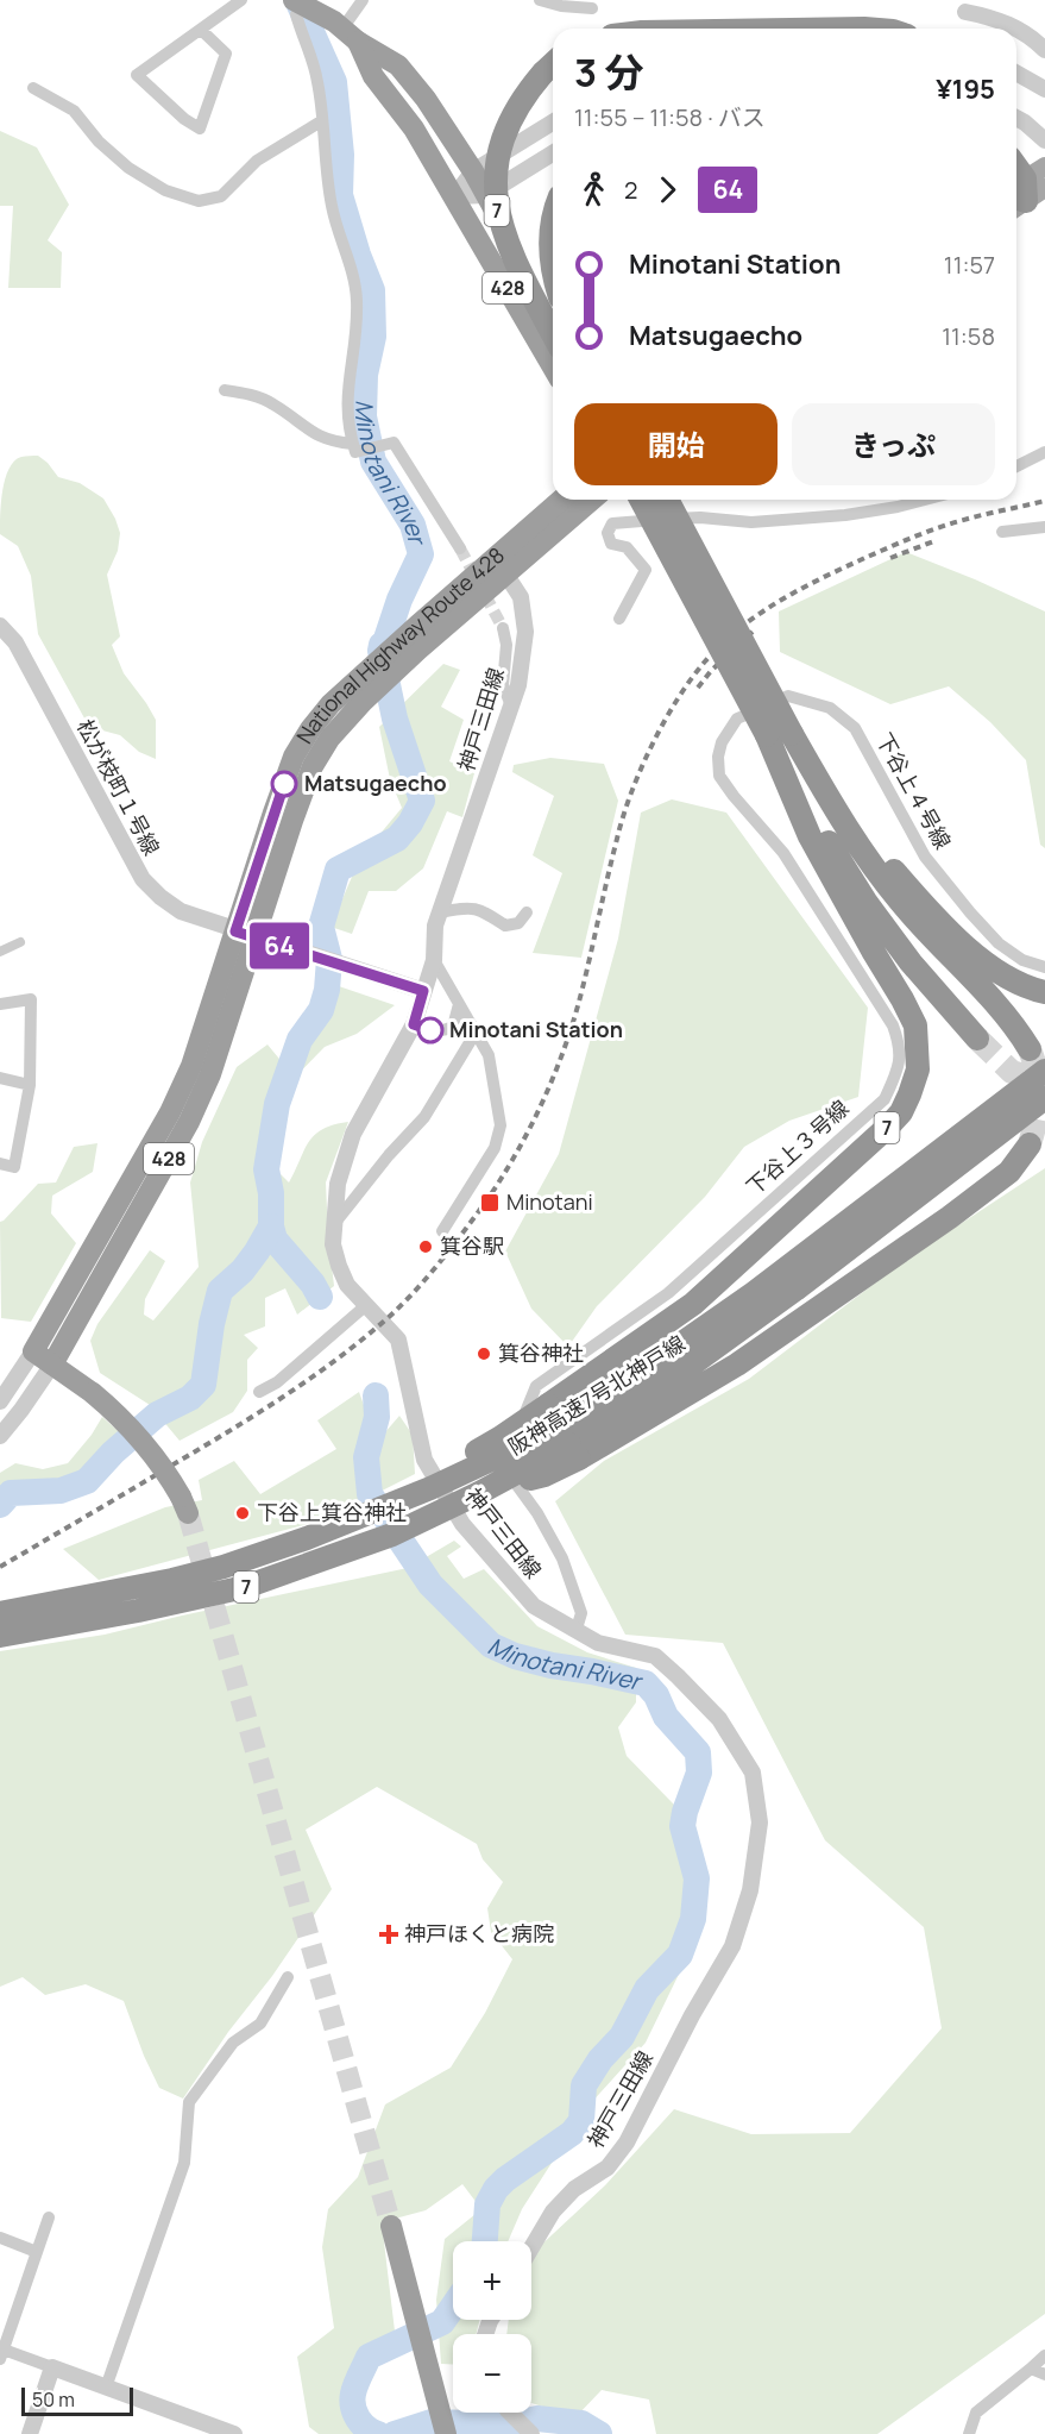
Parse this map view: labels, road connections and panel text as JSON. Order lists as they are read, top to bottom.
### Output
{
  "streets": {
    "highway": [
      "7",
      "428",
      "National Highway Route 428",
      "阪神高速7号北神戸線"
    ],
    "street": [
      "神戸三田線",
      "松が枝町１号線",
      "下谷上４号線",
      "下谷上３号線"
    ]
  },
  "crossings": [
    ["7", "阪神高速7号北神戸線"],
    ["National Highway Route 428", "神戸三田線"],
    ["National Highway Route 428", "松が枝町１号線"],
    ["神戸三田線", "松が枝町１号線"],
    ["神戸三田線", "下谷上３号線"],
    ["下谷上４号線", "下谷上３号線"]
  ],
  "water": ["Minotani River"],
  "places": {
    "other": [
      "Matsugaecho",
      "Minotani Station",
      "箕谷駅",
      "箕谷神社",
      "下谷上箕谷神社"
    ],
    "transit": ["Minotani"],
    "health": ["神戸ほくと病院"]
  },
  "lines": ["bus line 64"],
  "scale_bar": "50 m",
  "page": {
    "on_map": "64",
    "heading": ["3 分", "11:55 – 11:58 · バス", "¥195"],
    "legs": ["2", "64"],
    "list": [
      {
        "name": "Minotani Station",
        "value": "11:57"
      },
      {
        "name": "Matsugaecho",
        "value": "11:58"
      }
    ],
    "buttons": ["開始", "きっぷ"],
    "map_buttons": ["+", "−"],
    "scale": "50 m"
  }
}
